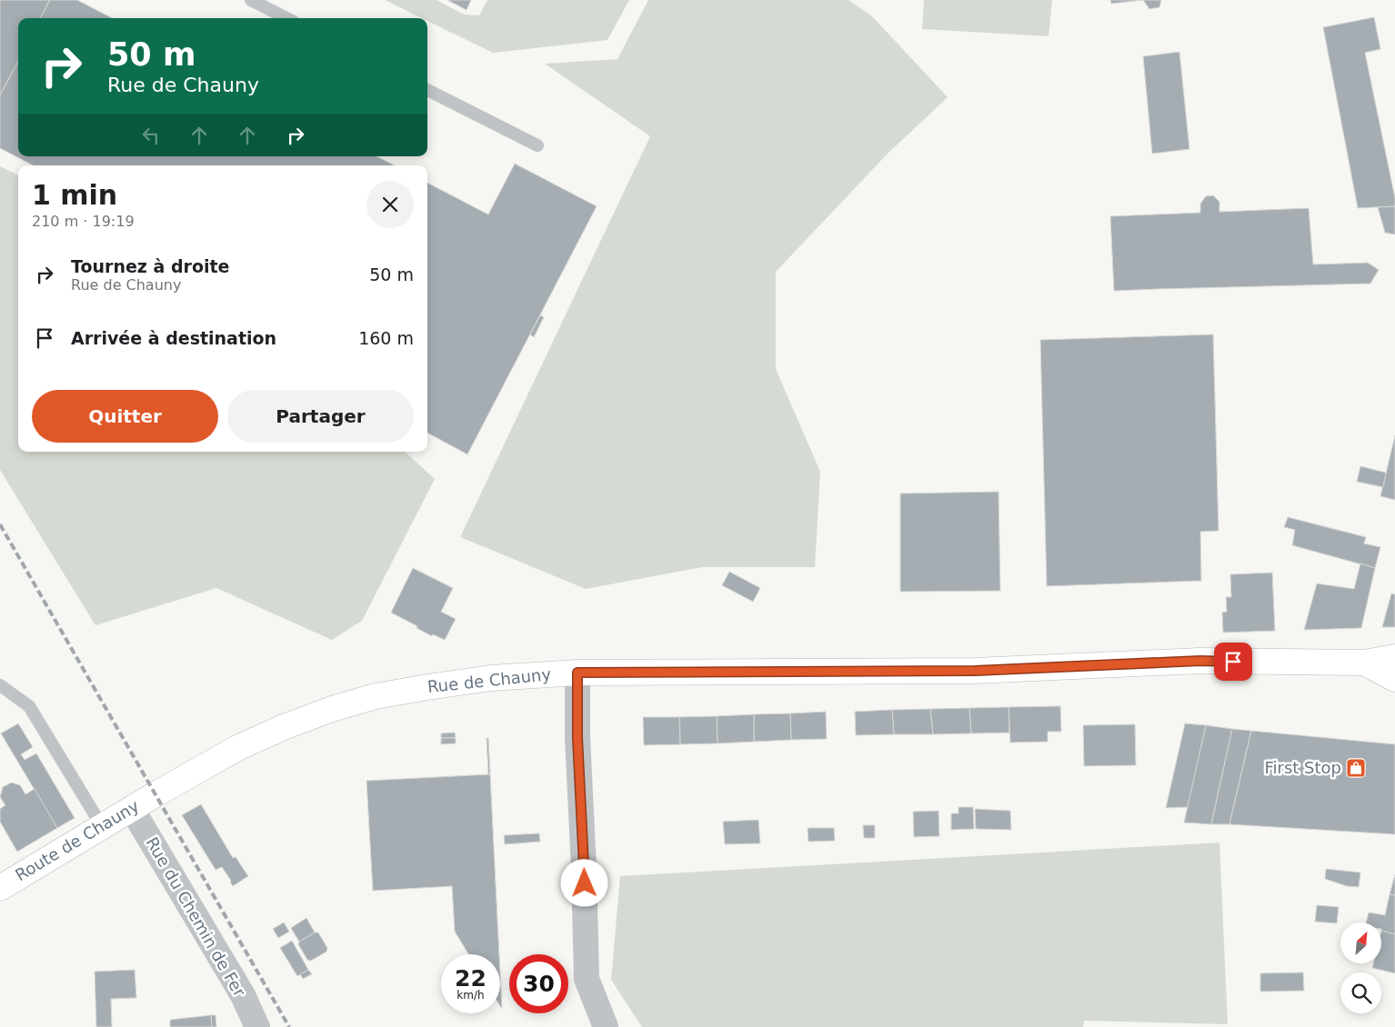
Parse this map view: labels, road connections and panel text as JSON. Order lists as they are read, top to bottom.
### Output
{
  "streets": {
    "street": ["Rue de Chauny", "Route de Chauny", "Rue du Chemin de Fer"]
  },
  "crossings": [
    ["Rue de Chauny", "Route de Chauny"],
    ["Route de Chauny", "Rue du Chemin de Fer"]
  ],
  "places": {
    "shop": ["First Stop"]
  },
  "north": "top right",
  "page": {
    "turn": ["50 m", "Rue de Chauny"],
    "heading": ["1 min", "210 m · 19:19"],
    "list": [
      {
        "name": "Tournez à droite",
        "note": "Rue de Chauny",
        "value": "50 m"
      },
      {
        "name": "Arrivée à destination",
        "value": "160 m"
      }
    ],
    "buttons": ["Quitter", "Partager"],
    "speed": "22 km/h",
    "limit": "30"
  }
}
